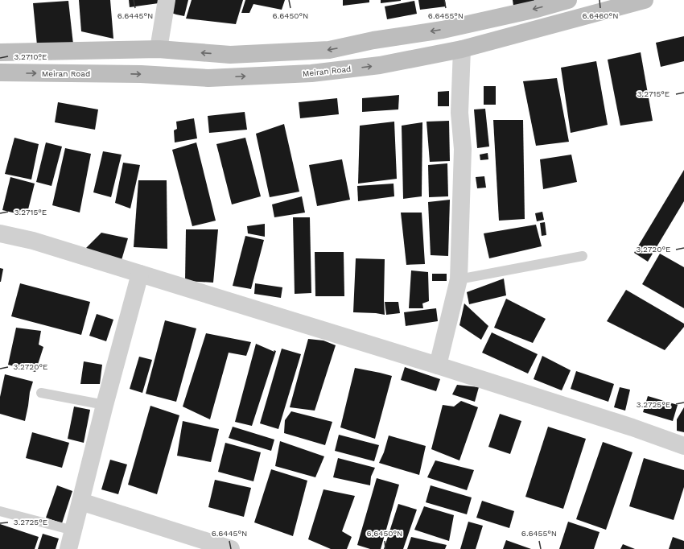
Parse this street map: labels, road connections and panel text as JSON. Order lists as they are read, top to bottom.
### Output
{
  "streets": {
    "main road": ["Meiran Road"]
  },
  "coordinates": [
    "6.6460°N",
    "6.6445°N",
    "6.6450°N",
    "6.6455°N",
    "3.2710°E",
    "3.2715°E",
    "3.2720°E",
    "3.2725°E"
  ]
}
